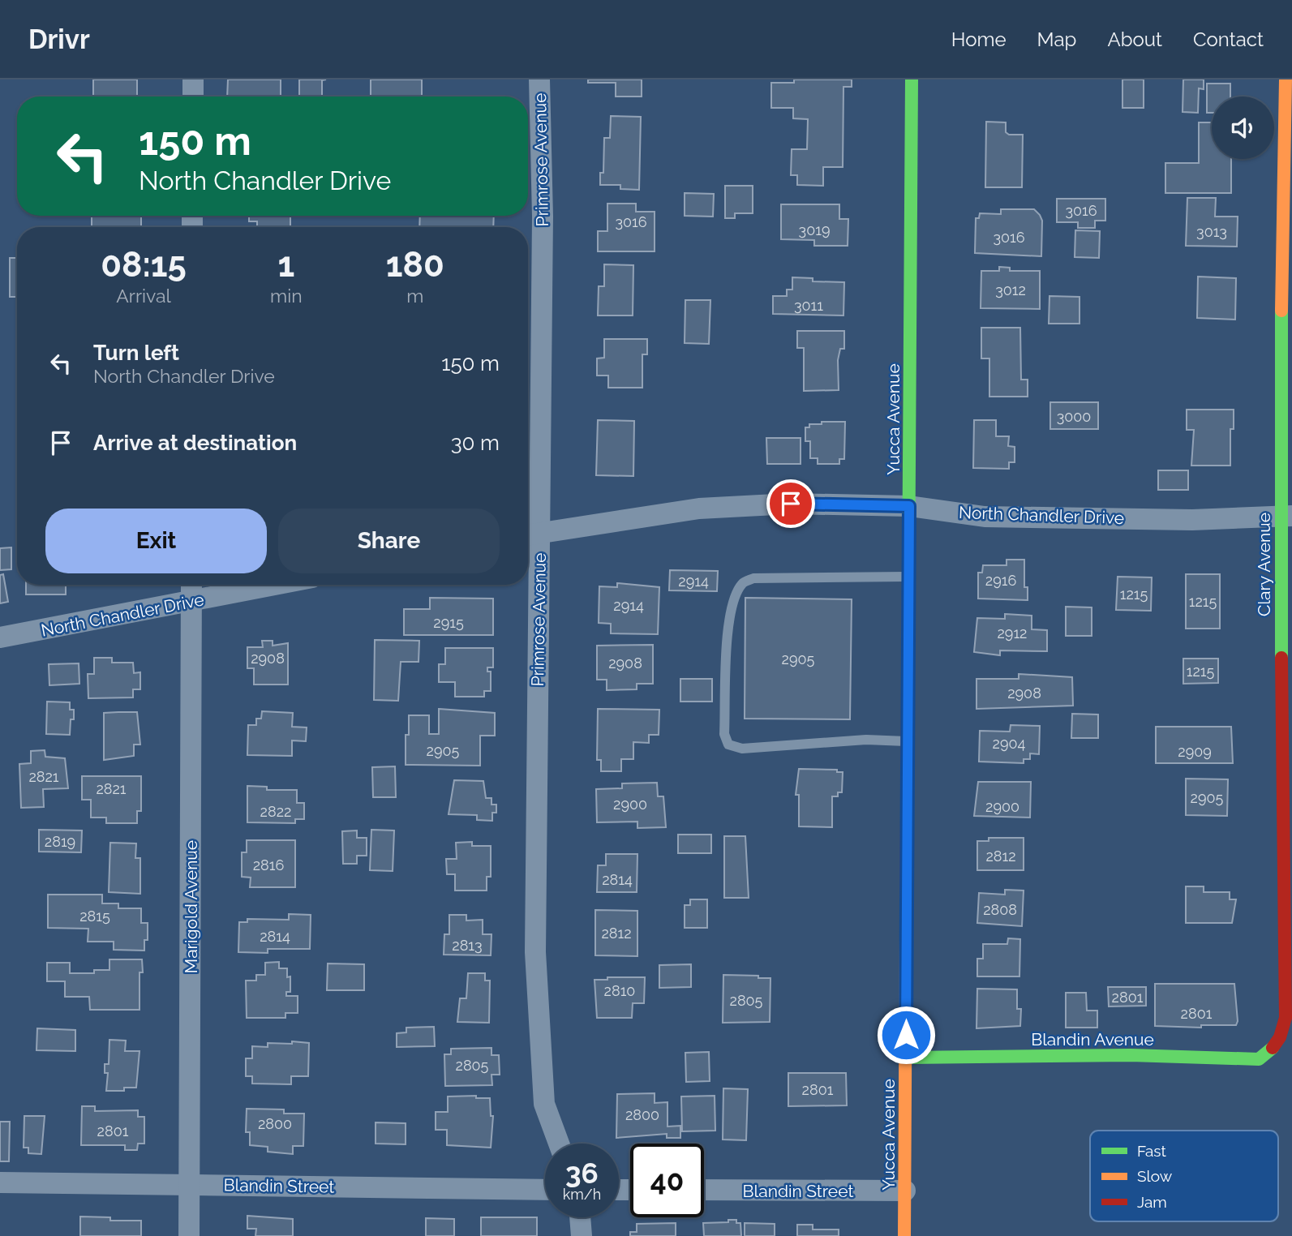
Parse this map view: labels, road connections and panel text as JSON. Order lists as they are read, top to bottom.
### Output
{
  "streets": {
    "street": [
      "Primrose Avenue",
      "Yucca Avenue",
      "North Chandler Drive",
      "Clary Avenue",
      "Marigold Avenue",
      "Blandin Avenue",
      "Blandin Street"
    ]
  },
  "crossings": [
    ["Primrose Avenue", "North Chandler Drive"],
    ["Yucca Avenue", "North Chandler Drive"],
    ["Yucca Avenue", "Blandin Avenue"],
    ["Yucca Avenue", "Blandin Street"],
    ["North Chandler Drive", "Clary Avenue"],
    ["North Chandler Drive", "Marigold Avenue"],
    ["Clary Avenue", "Blandin Avenue"],
    ["Marigold Avenue", "Blandin Street"]
  ],
  "house_numbers": [
    "3016",
    "3016",
    "3019",
    "3013",
    "3016",
    "3012",
    "3011",
    "3000",
    "2916",
    "2914",
    "1215",
    "1215",
    "2914",
    "2915",
    "2912",
    "2908",
    "2905",
    "2908",
    "1215",
    "2908",
    "2904",
    "2905",
    "2909",
    "2821",
    "2821",
    "2905",
    "2900",
    "2900",
    "2822",
    "2819",
    "2812",
    "2816",
    "2814",
    "2808",
    "2815",
    "2812",
    "2814",
    "2813",
    "2810",
    "2801",
    "2805",
    "2801",
    "2805",
    "2801",
    "2800",
    "2800",
    "2801"
  ],
  "legend": ["Fast", "Slow", "Jam"],
  "page": {
    "header": "Drivr",
    "nav": [
      "Home",
      "Map",
      "About",
      "Contact"
    ],
    "turn": ["150 m", "North Chandler Drive"],
    "eta": [
      "08:15",
      "Arrival",
      "1",
      "min",
      "180",
      "m"
    ],
    "list": [
      {
        "name": "Turn left",
        "note": "North Chandler Drive",
        "value": "150 m"
      },
      {
        "name": "Arrive at destination",
        "value": "30 m"
      }
    ],
    "buttons": ["Exit", "Share"],
    "speed": "36 km/h",
    "limit": "40"
  }
}
